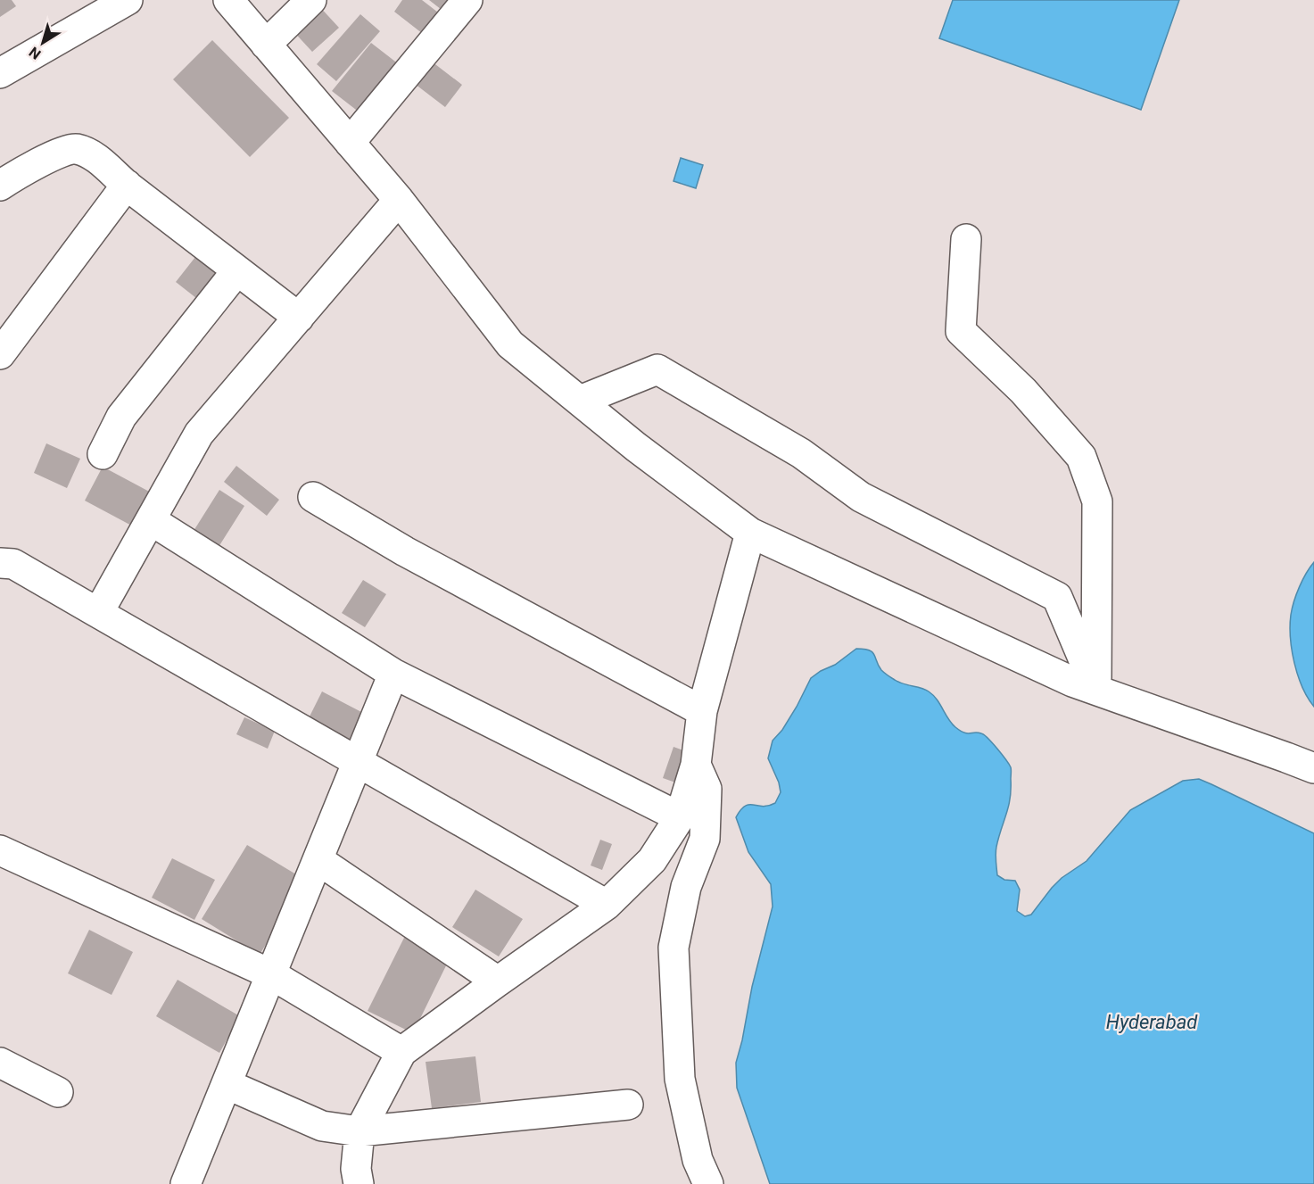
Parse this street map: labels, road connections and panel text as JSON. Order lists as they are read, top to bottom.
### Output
{
  "water": ["Hyderabad"],
  "north": "bottom left"
}
